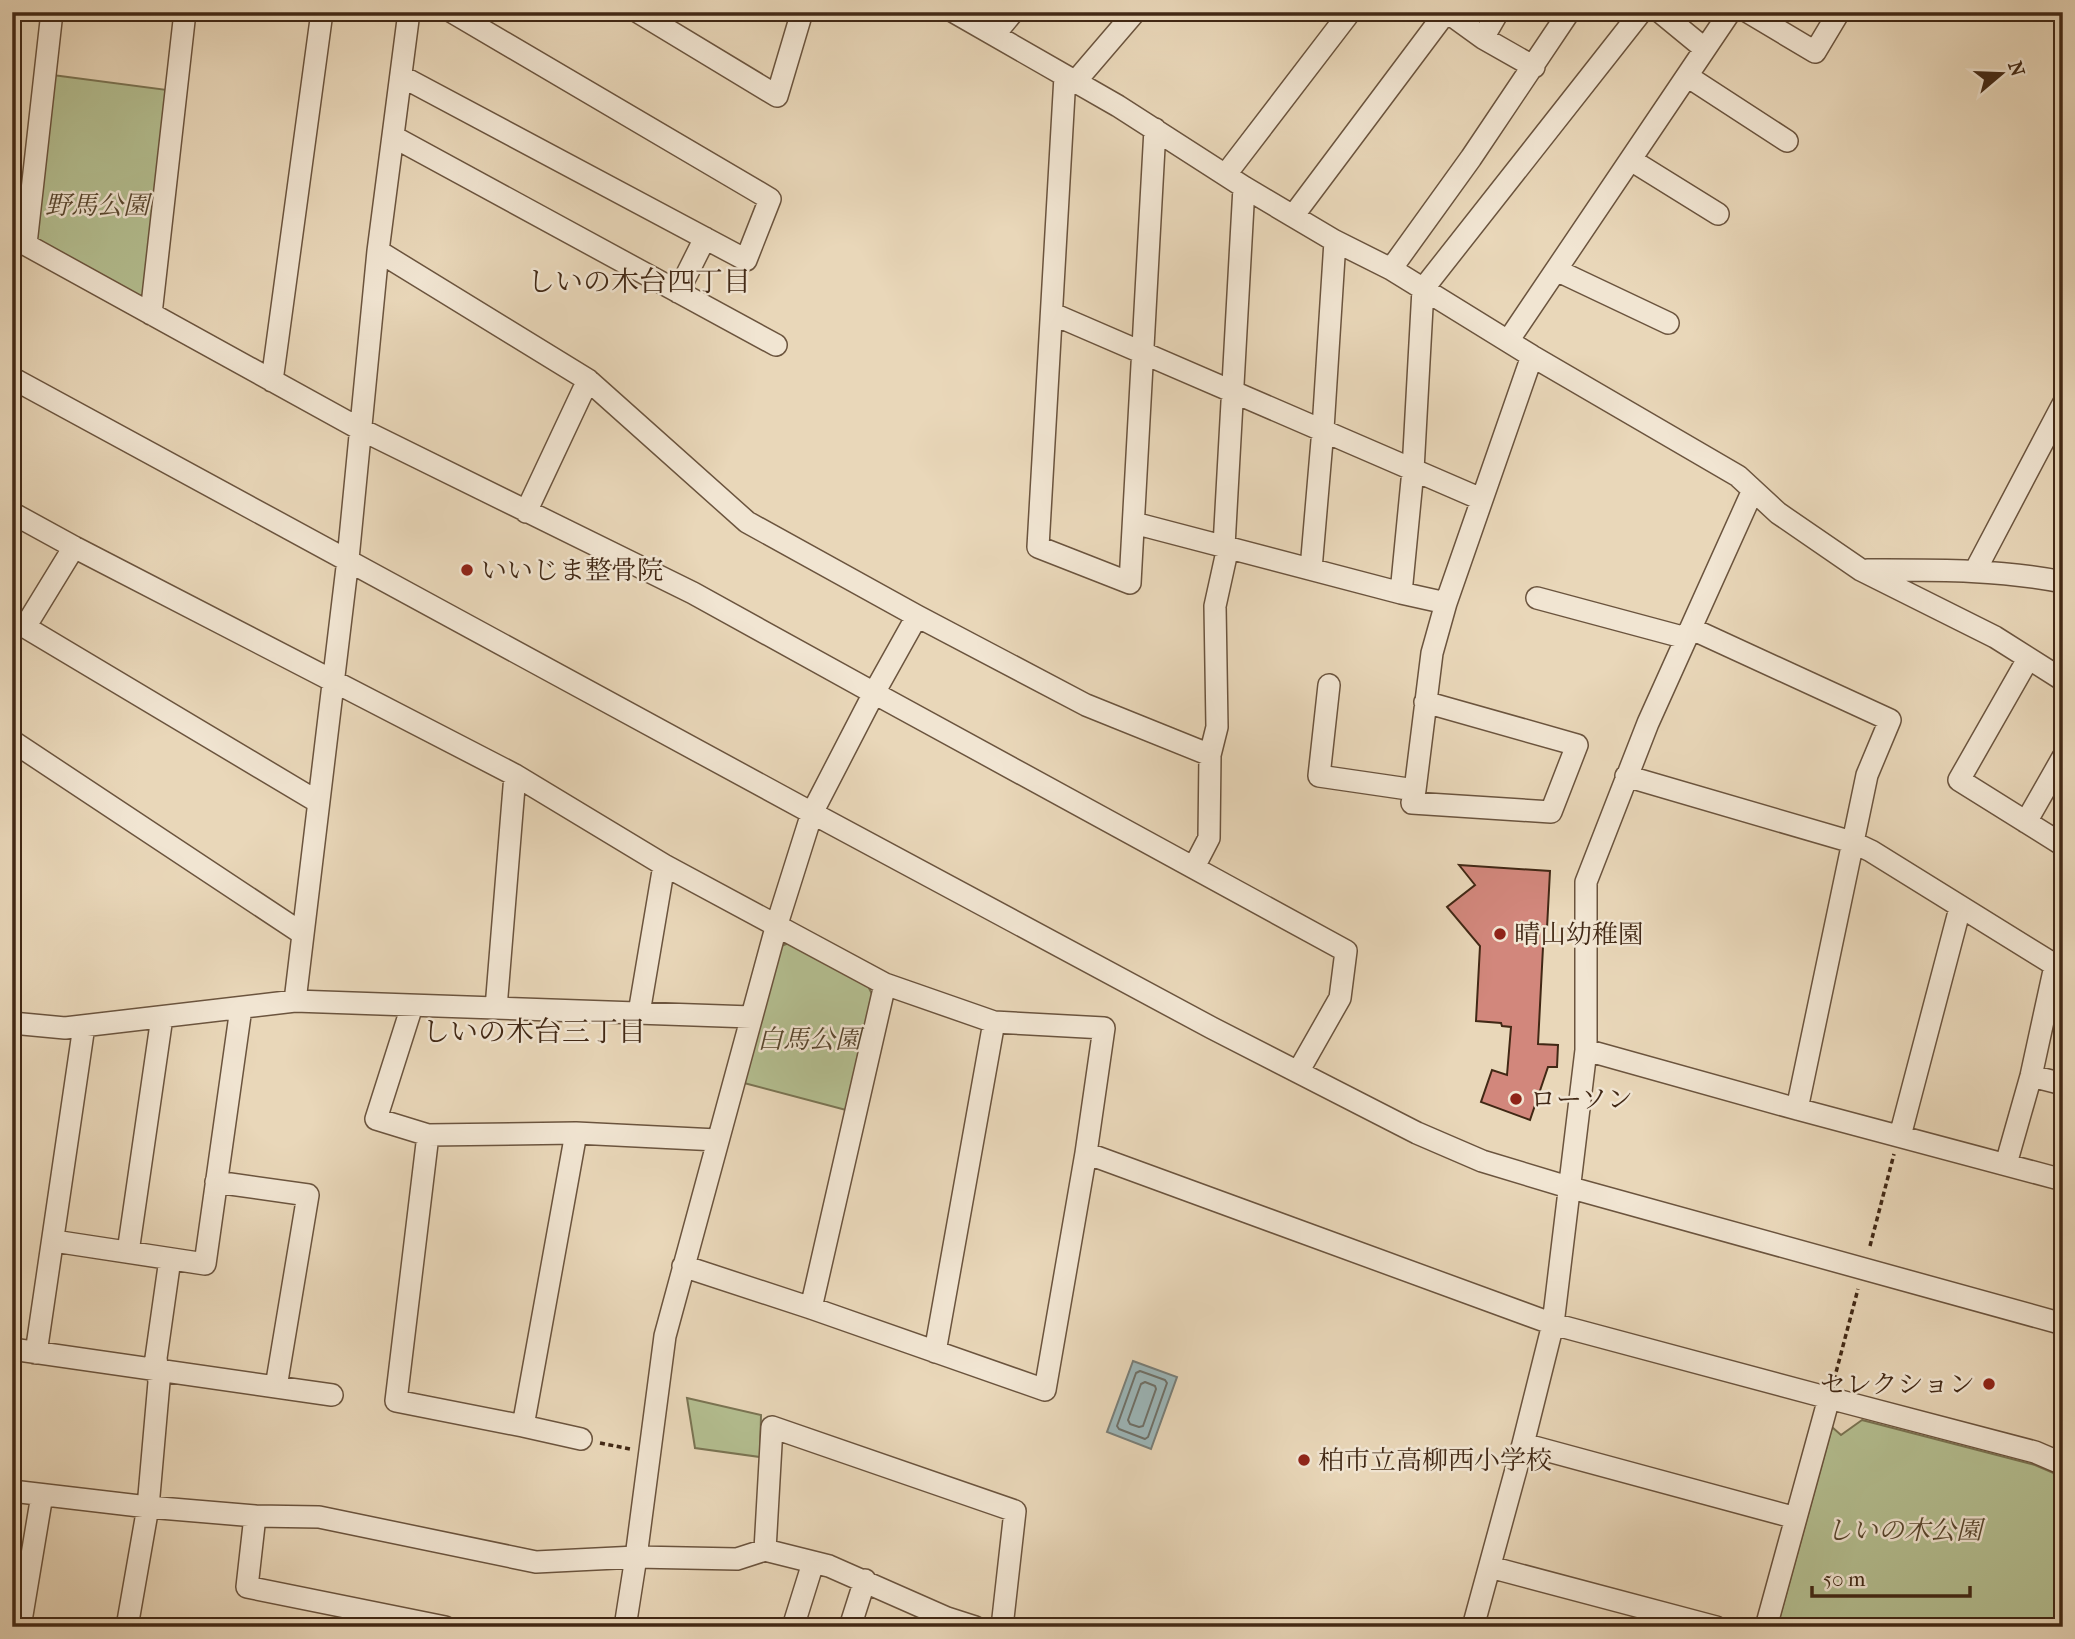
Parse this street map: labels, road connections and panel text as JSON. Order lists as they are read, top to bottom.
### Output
{
  "districts": ["しいの木台四丁目", "しいの木台三丁目"],
  "parks": ["野馬公園", "白馬公園", "しいの木公園"],
  "places": [
    "いいじま整骨院",
    "晴山幼稚園",
    "ローソン",
    "セレクション",
    "柏市立高柳西小学校"
  ],
  "scale_bar": "50 m",
  "north": "right"
}
